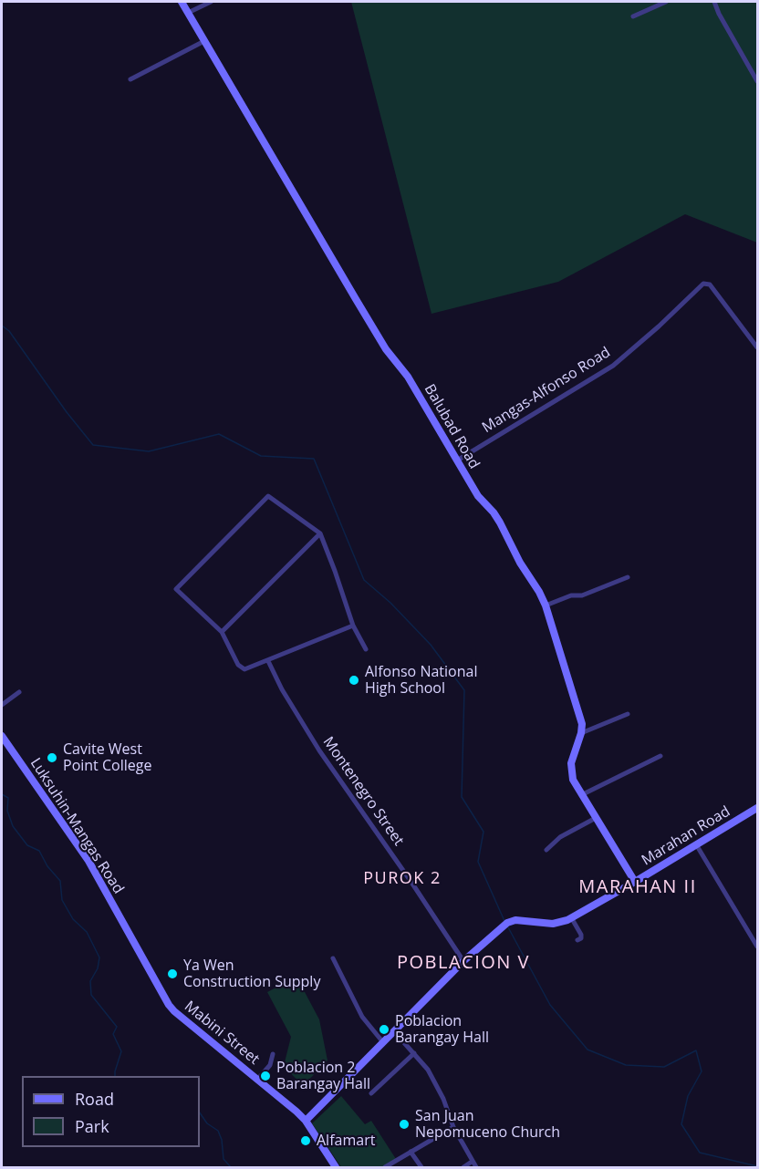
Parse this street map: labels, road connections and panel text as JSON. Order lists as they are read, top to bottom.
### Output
{
  "streets": {
    "main road": [
      "Balubad Road",
      "Luksuhin-Mangas Road",
      "Marahan Road",
      "Mabini Street"
    ],
    "street": ["Mangas-Alfonso Road", "Montenegro Street"]
  },
  "crossings": [
    ["Mangas-Alfonso Road", "Balubad Road"],
    ["Balubad Road", "Marahan Road"],
    ["Montenegro Street", "Marahan Road"],
    ["Luksuhin-Mangas Road", "Mabini Street"]
  ],
  "districts": ["PUROK 2", "MARAHAN II", "POBLACION V"],
  "places": [
    "Alfonso National High School",
    "Cavite West Point College",
    "Ya Wen Construction Supply",
    "Poblacion Barangay Hall",
    "Poblacion 2 Barangay Hall",
    "San Juan Nepomuceno Church",
    "Alfamart"
  ],
  "legend": ["Road", "Park"]
}
